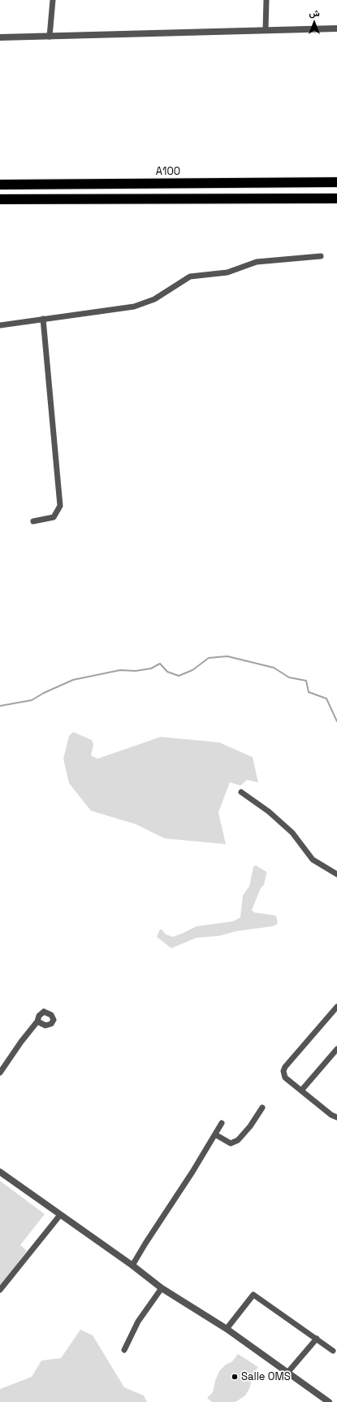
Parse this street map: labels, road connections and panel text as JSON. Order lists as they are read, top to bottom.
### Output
{
  "streets": {
    "highway": ["A100"]
  },
  "places": ["Salle OMS"],
  "north": "top"
}
